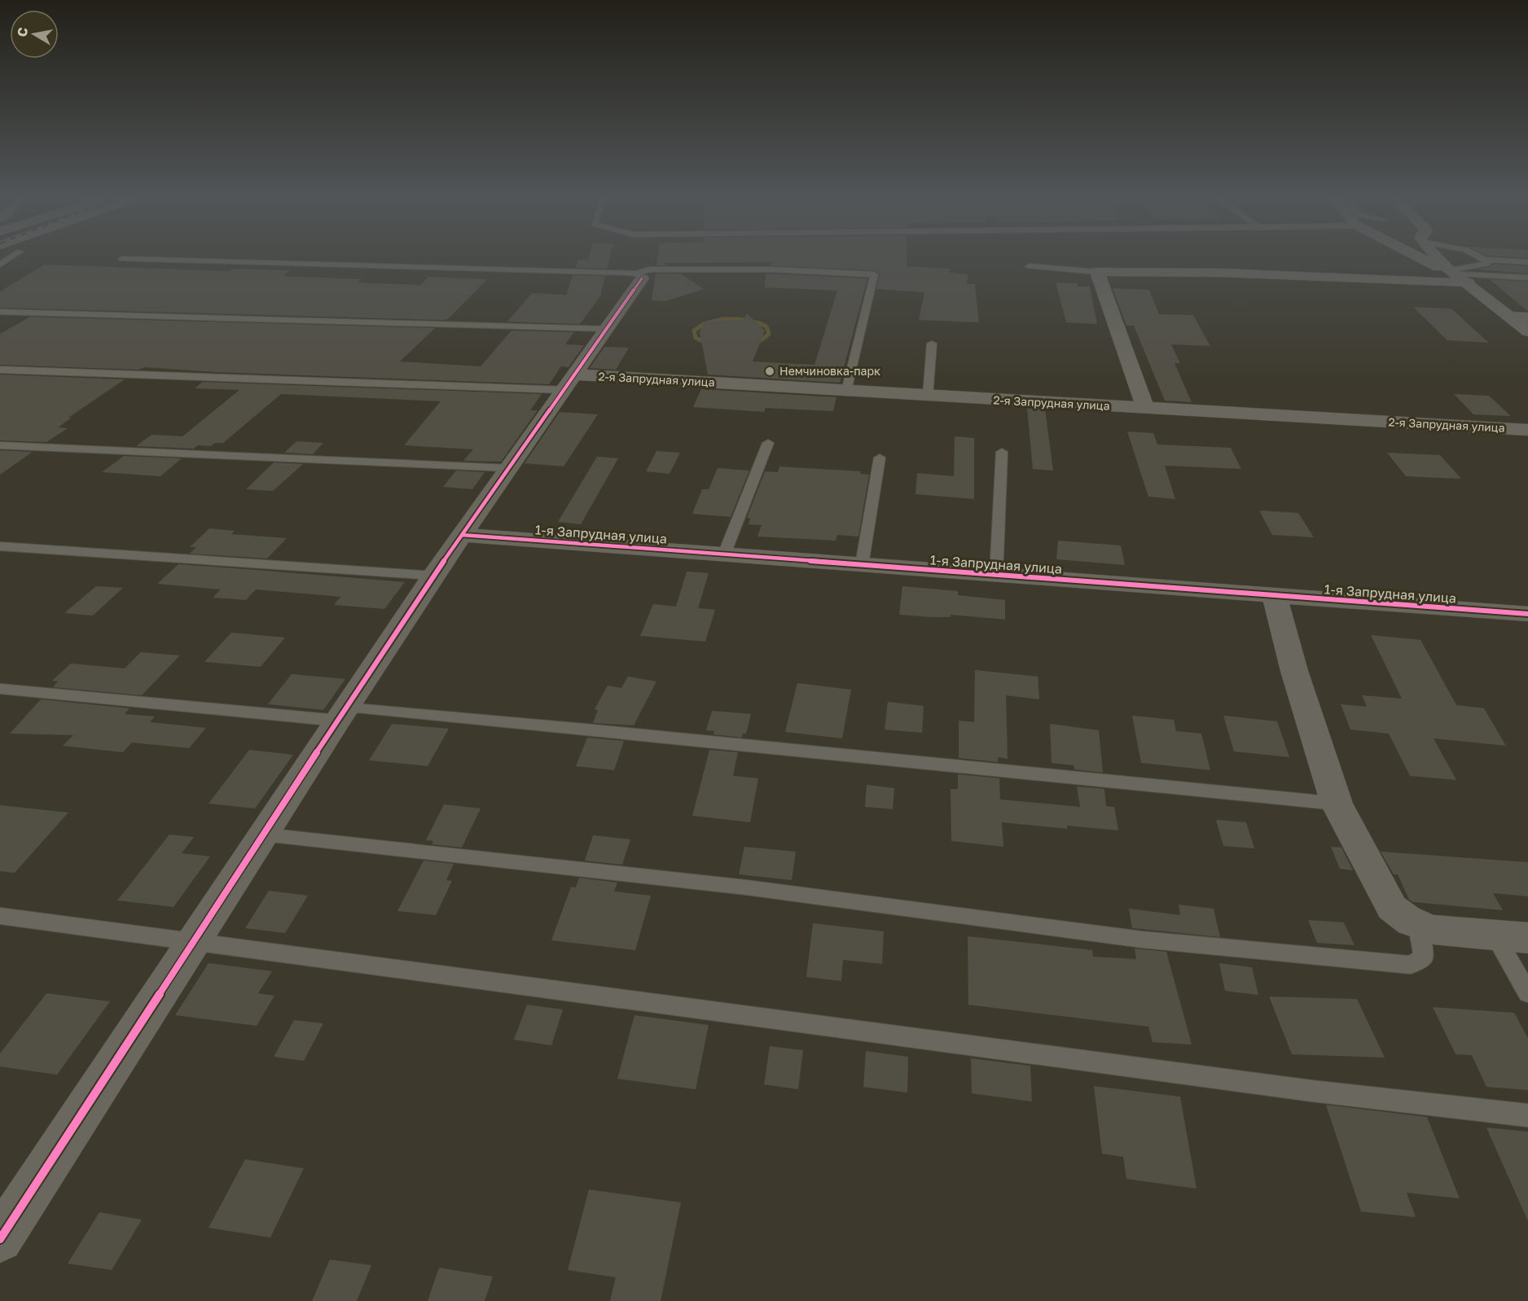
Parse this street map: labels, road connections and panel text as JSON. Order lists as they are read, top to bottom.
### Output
{
  "streets": {
    "street": ["2-я Запрудная улица", "1-я Запрудная улица"]
  },
  "places": ["Немчиновка-парк"],
  "north": "left"
}
